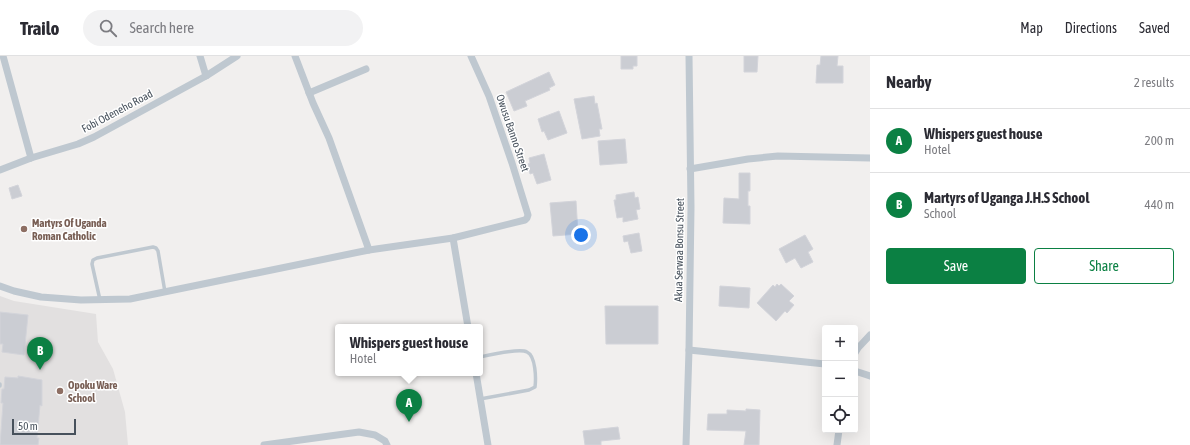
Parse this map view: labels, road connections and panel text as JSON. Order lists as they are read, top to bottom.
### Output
{
  "streets": {
    "street": ["Fobi Odeneho Road", "Owusu Banno Street", "Akua Serwaa Bonsu Street"]
  },
  "places": ["Martyrs Of Uganda Roman Catholic", "Opoku Ware School"],
  "scale_bar": "50 m",
  "page": {
    "header": "Trailo",
    "search": "Search here",
    "nav": ["Map", "Directions", "Saved"],
    "heading": ["Nearby", "2 results"],
    "list": [
      {
        "mark": "A",
        "name": "Whispers guest house",
        "note": "Hotel",
        "value": "200 m"
      },
      {
        "mark": "B",
        "name": "Martyrs of Uganga J.H.S School",
        "note": "School",
        "value": "440 m"
      }
    ],
    "buttons": ["Save", "Share"],
    "popup": ["Whispers guest house", "Hotel"],
    "map_buttons": ["+", "−"],
    "pins": ["B", "A"],
    "scale": "50 m"
  }
}
